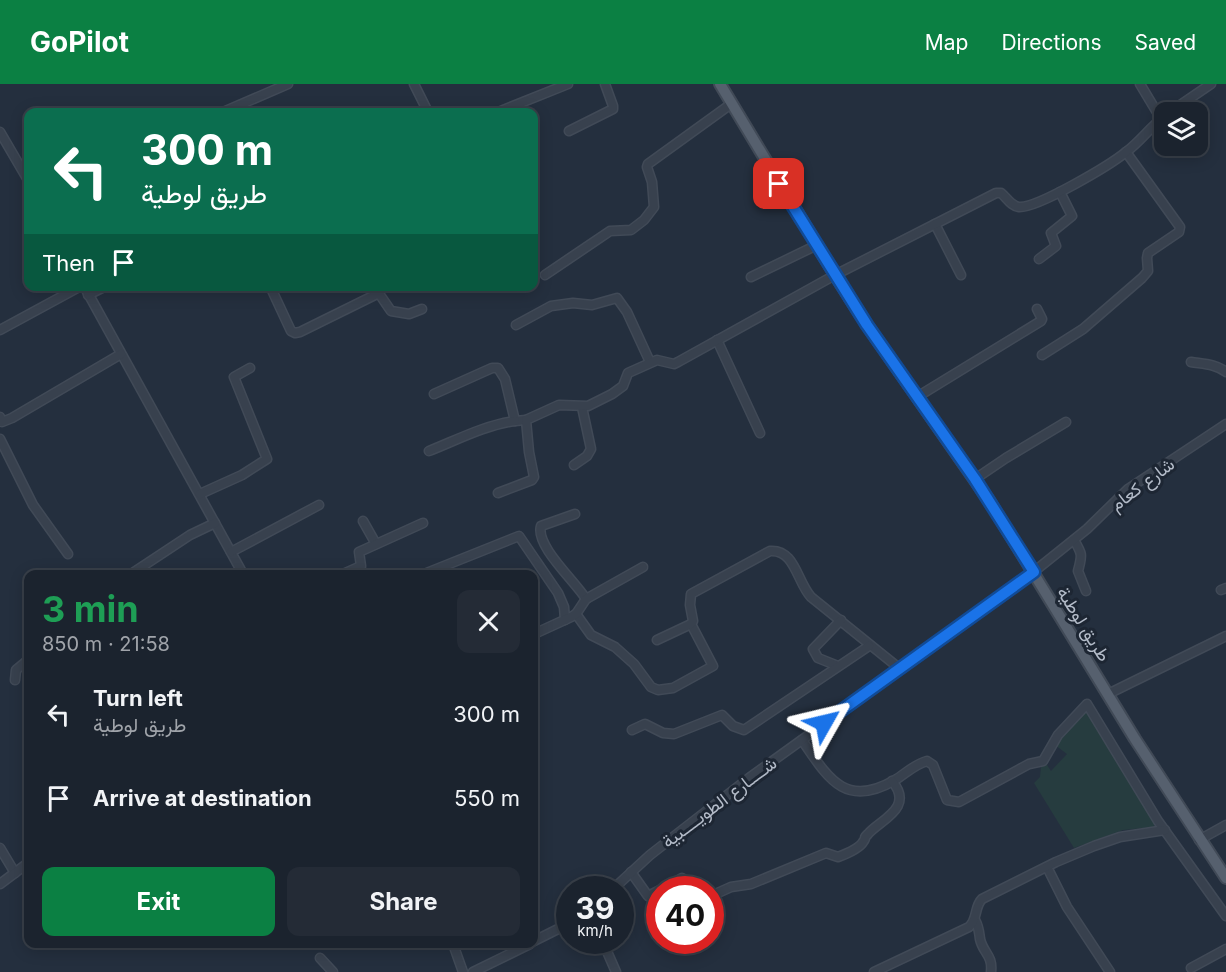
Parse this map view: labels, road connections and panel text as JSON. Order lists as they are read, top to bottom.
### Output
{
  "streets": {
    "main road": ["طريق لوطية"],
    "street": ["شارع كعام", "شــــارع الطويــــبية"]
  },
  "crossings": [
    ["شارع كعام", "طريق لوطية"],
    ["شارع كعام", "شــــارع الطويــــبية"],
    ["طريق لوطية", "شــــارع الطويــــبية"]
  ],
  "page": {
    "header": "GoPilot",
    "nav": ["Map", "Directions", "Saved"],
    "turn": ["300 m", "طريق لوطية"],
    "then": "Then",
    "heading": ["3 min", "850 m · 21:58"],
    "list": [
      {
        "name": "Turn left",
        "note": "طريق لوطية",
        "value": "300 m"
      },
      {
        "name": "Arrive at destination",
        "value": "550 m"
      }
    ],
    "buttons": ["Exit", "Share"],
    "speed": "39 km/h",
    "limit": "40"
  }
}
